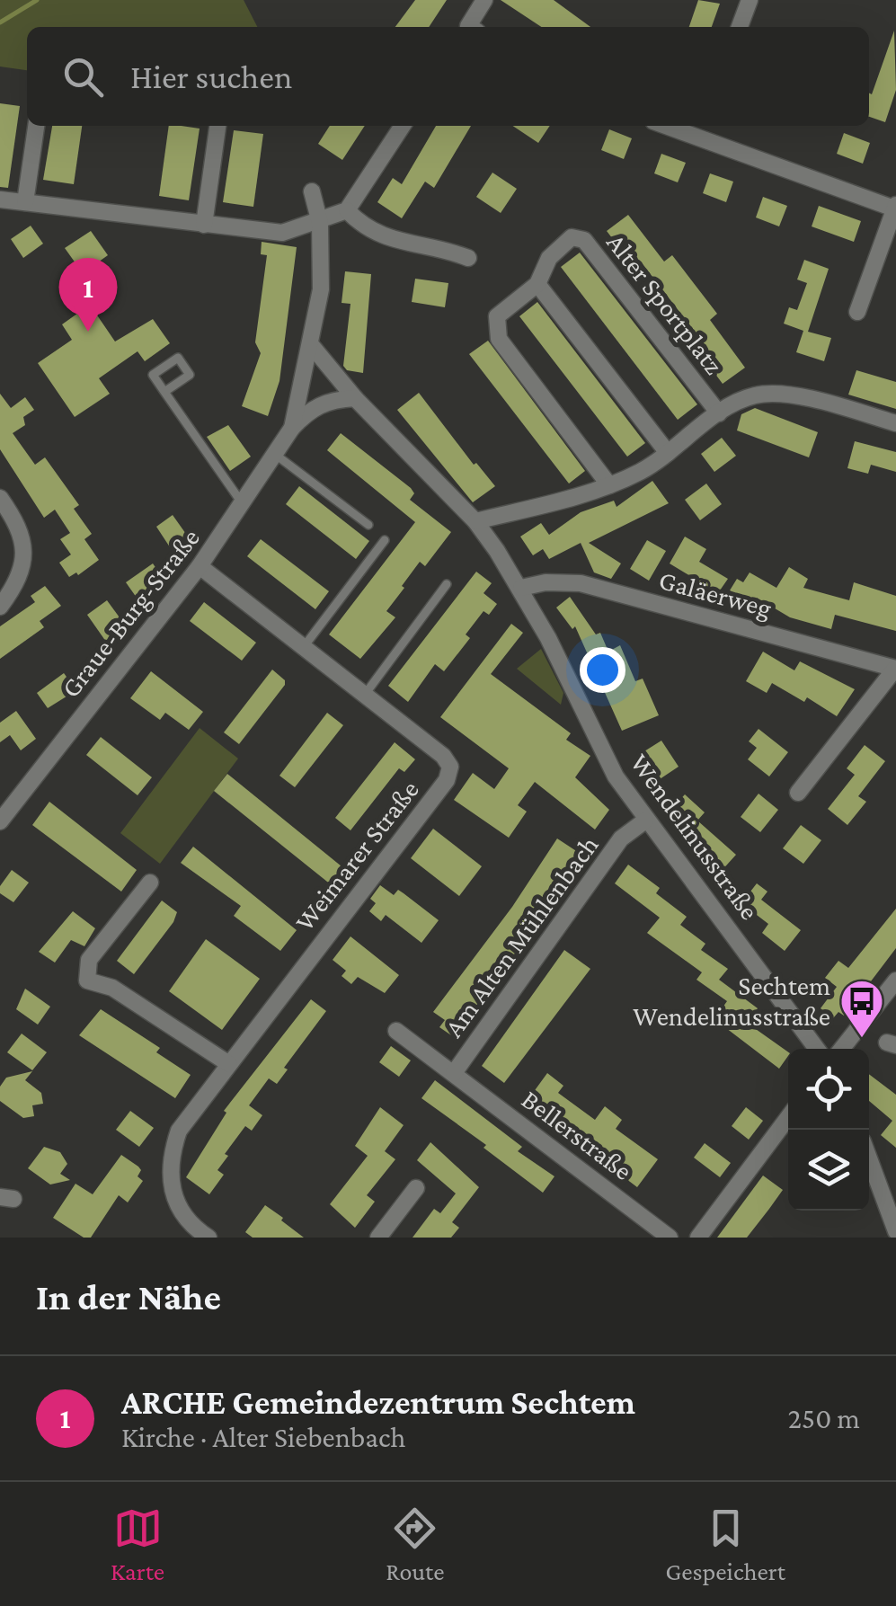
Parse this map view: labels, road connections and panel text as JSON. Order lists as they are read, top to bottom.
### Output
{
  "streets": {
    "street": [
      "Alter Sportplatz",
      "Galäerweg",
      "Graue-Burg-Straße",
      "Wendelinusstraße",
      "Weimarer Straße",
      "Am Alten Mühlenbach",
      "Bellerstraße"
    ]
  },
  "crossings": [
    ["Galäerweg", "Wendelinusstraße"],
    ["Graue-Burg-Straße", "Weimarer Straße"],
    ["Wendelinusstraße", "Am Alten Mühlenbach"],
    ["Am Alten Mühlenbach", "Bellerstraße"]
  ],
  "places": {
    "bus stop": ["Sechtem Wendelinusstraße"]
  },
  "page": {
    "search": "Hier suchen",
    "pins": "1",
    "heading": "In der Nähe",
    "list": [
      {
        "mark": "1",
        "name": "ARCHE Gemeindezentrum Sechtem",
        "note": "Kirche · Alter Siebenbach",
        "value": "250 m"
      }
    ],
    "nav": ["Karte", "Route", "Gespeichert"]
  }
}
